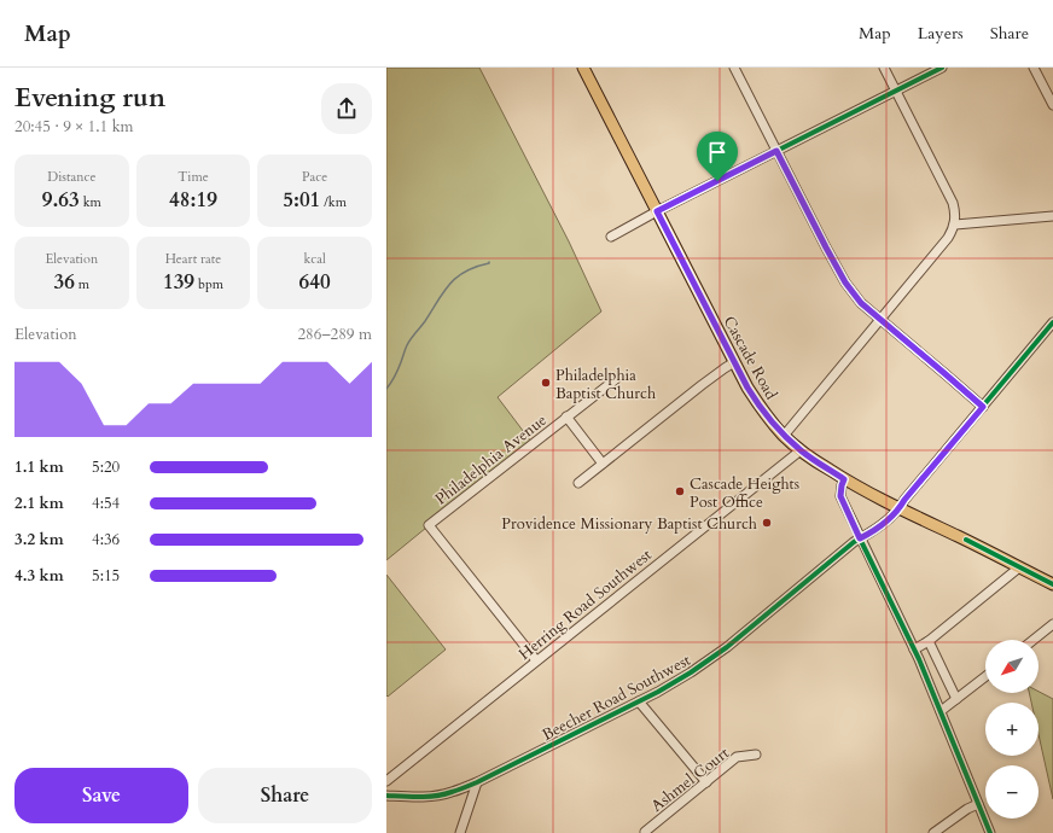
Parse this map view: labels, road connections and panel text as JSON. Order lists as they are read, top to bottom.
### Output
{
  "streets": {
    "main road": ["Cascade Road"],
    "street": [
      "Philadelphia Avenue",
      "Herring Road Southwest",
      "Beecher Road Southwest",
      "Ashmel Court"
    ]
  },
  "crossings": [
    ["Cascade Road", "Herring Road Southwest"],
    ["Cascade Road", "Beecher Road Southwest"],
    ["Philadelphia Avenue", "Herring Road Southwest"]
  ],
  "places": ["Philadelphia Baptist Church", "Cascade Heights Post Office", "Providence Missionary Baptist Church"],
  "north": "bottom left",
  "page": {
    "header": "Map",
    "nav": ["Map", "Layers", "Share"],
    "heading": ["Evening run", "20:45 · 9 × 1.1 km"],
    "stats": [
      ["Distance", "9.63 km"],
      ["Time", "48:19"],
      ["Pace", "5:01 /km"],
      ["Elevation", "36 m"],
      ["Heart rate", "139 bpm"],
      ["kcal", "640"]
    ],
    "chart": ["Elevation", "286–289 m"],
    "list": [
      {
        "name": "1.1 km",
        "note": "5:20"
      },
      {
        "name": "2.1 km",
        "note": "4:54"
      },
      {
        "name": "3.2 km",
        "note": "4:36"
      },
      {
        "name": "4.3 km",
        "note": "5:15"
      }
    ],
    "map_buttons": ["+", "−"],
    "buttons": ["Save", "Share"]
  }
}
